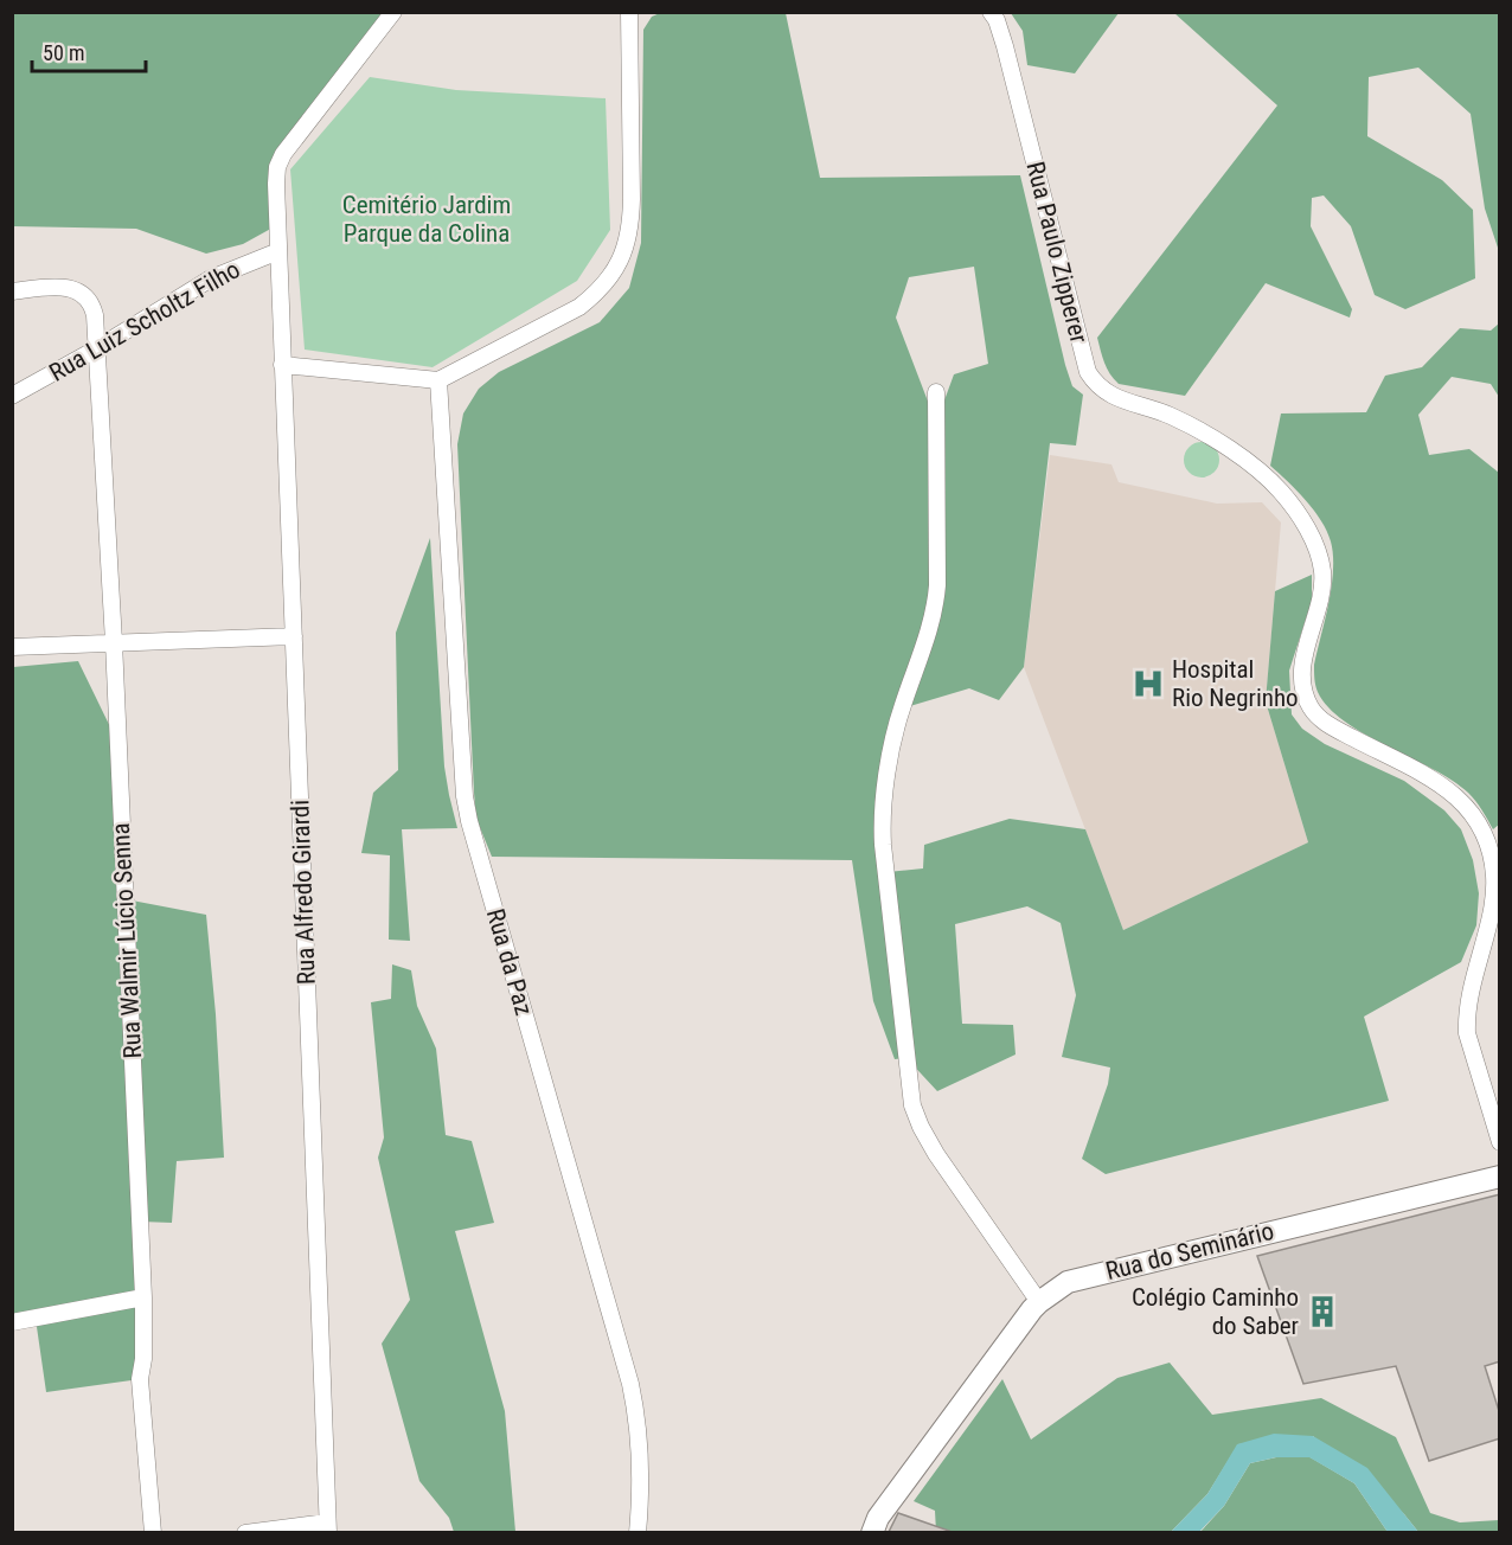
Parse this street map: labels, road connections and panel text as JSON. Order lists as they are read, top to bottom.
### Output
{
  "streets": {
    "street": [
      "Rua Paulo Zipperer",
      "Rua Luiz Scholtz Filho",
      "Rua Alfredo Girardi",
      "Rua Walmir Lúcio Senna",
      "Rua da Paz",
      "Rua do Seminário"
    ]
  },
  "crossings": [
    ["Rua Luiz Scholtz Filho", "Rua Alfredo Girardi"],
    ["Rua Luiz Scholtz Filho", "Rua Walmir Lúcio Senna"]
  ],
  "parks": ["Cemitério Jardim Parque da Colina"],
  "places": {
    "hospital": ["Hospital Rio Negrinho"],
    "building": ["Colégio Caminho do Saber"]
  },
  "scale_bar": "50 m"
}
